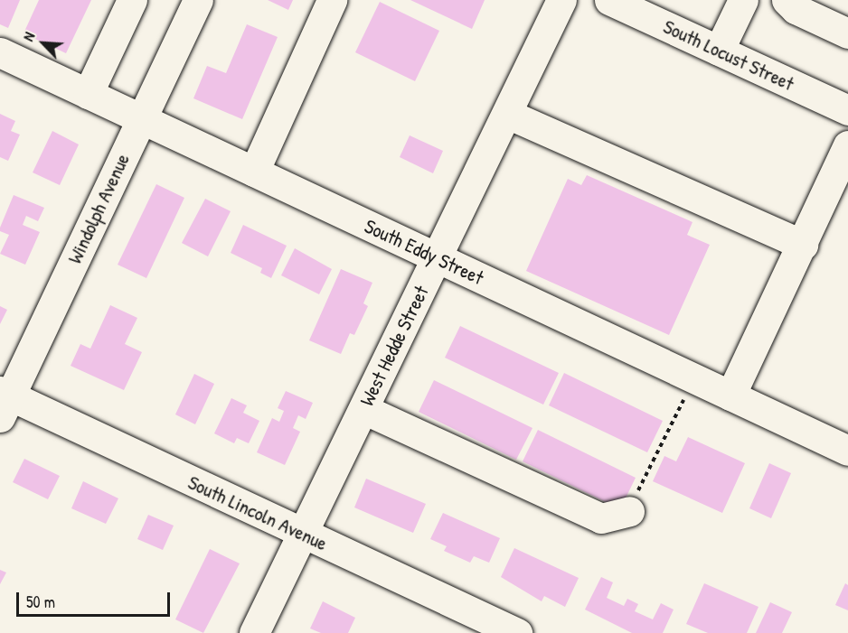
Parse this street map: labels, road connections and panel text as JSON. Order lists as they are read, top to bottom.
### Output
{
  "streets": {
    "street": [
      "South Locust Street",
      "Windolph Avenue",
      "South Eddy Street",
      "West Hedde Street",
      "South Lincoln Avenue"
    ]
  },
  "crossings": [
    ["Windolph Avenue", "South Eddy Street"],
    ["Windolph Avenue", "South Lincoln Avenue"],
    ["South Eddy Street", "West Hedde Street"],
    ["West Hedde Street", "South Lincoln Avenue"]
  ],
  "scale_bar": "50 m",
  "north": "top left"
}
